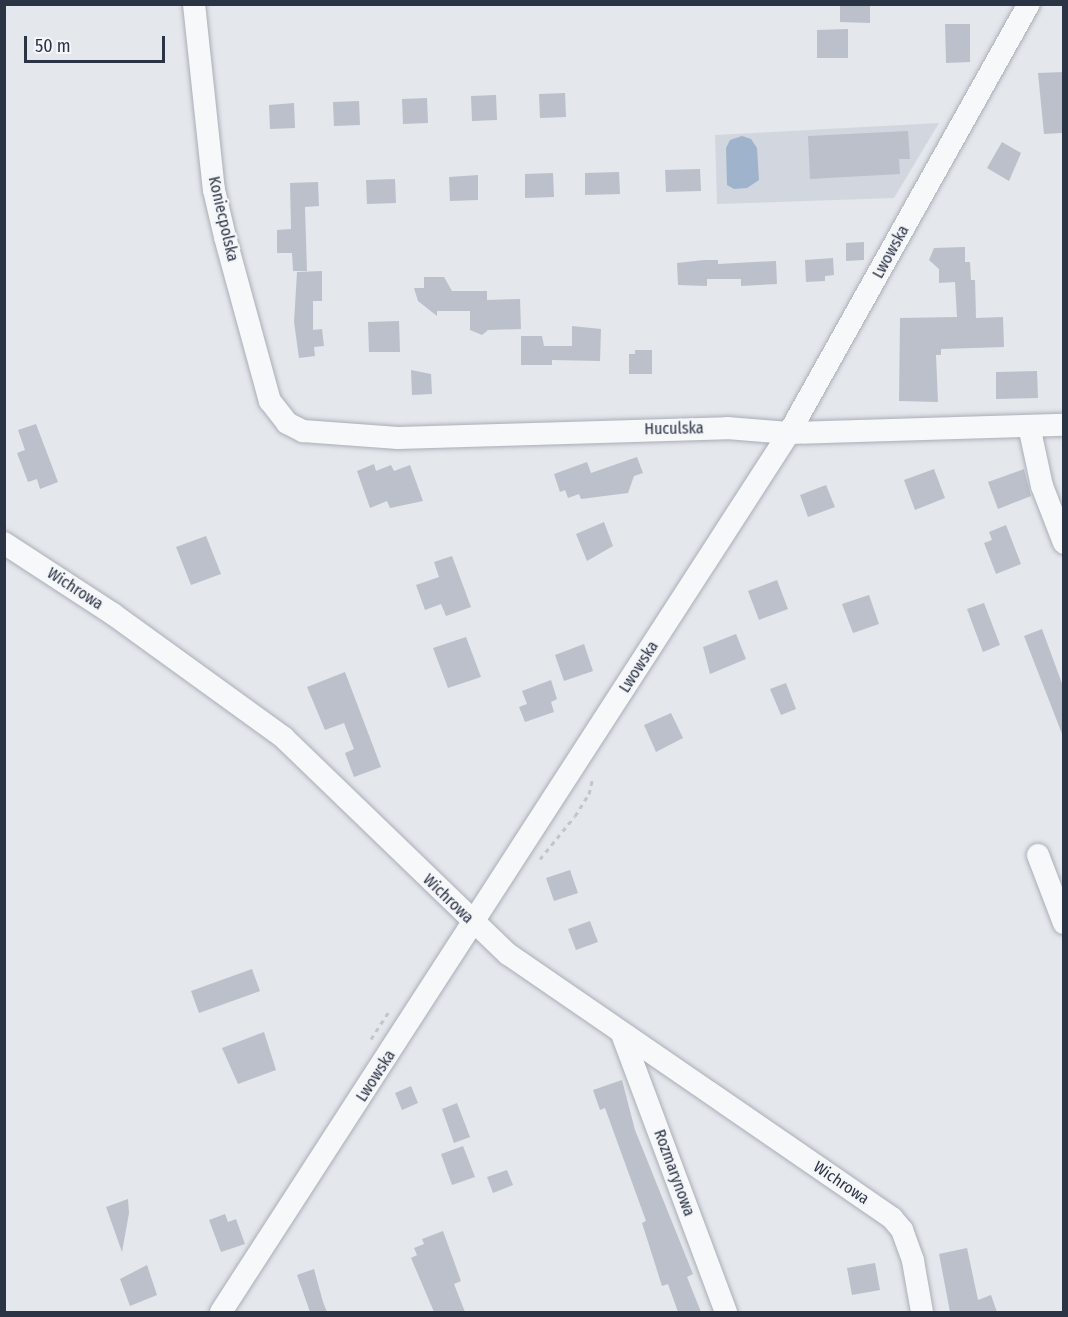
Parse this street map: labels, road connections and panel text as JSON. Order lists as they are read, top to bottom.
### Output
{
  "streets": {
    "street": [
      "Koniecpolska",
      "Lwowska",
      "Huculska",
      "Wichrowa",
      "Rozmarynowa"
    ]
  },
  "crossings": [
    ["Koniecpolska", "Huculska"],
    ["Lwowska", "Huculska"],
    ["Lwowska", "Wichrowa"],
    ["Wichrowa", "Rozmarynowa"]
  ],
  "scale_bar": "50 m"
}
